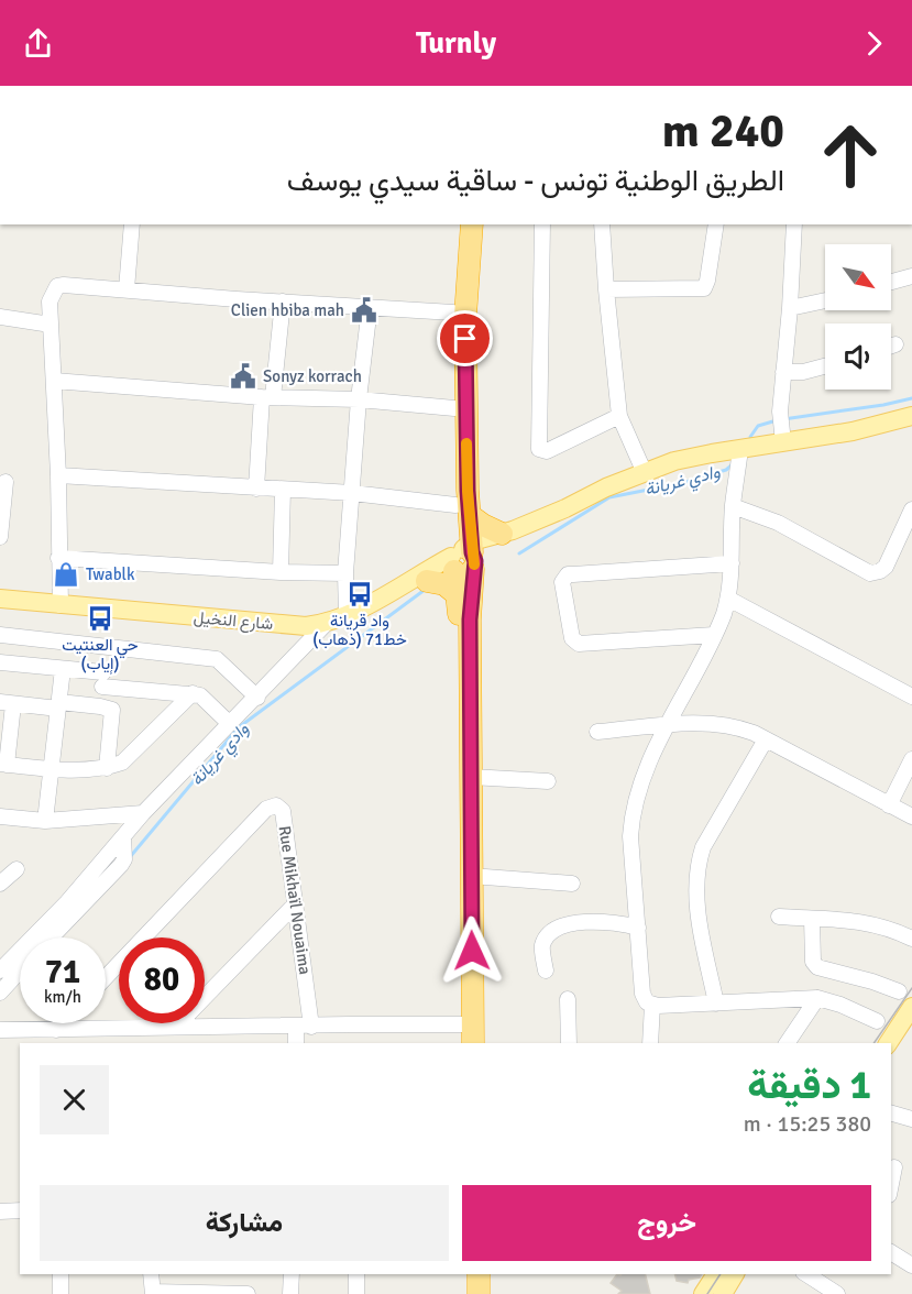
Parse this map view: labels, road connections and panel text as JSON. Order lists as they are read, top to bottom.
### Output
{
  "streets": {
    "main road": ["شارع النخيل"],
    "street": ["Rue Mikhaïl Nouaima"]
  },
  "water": ["وادي غريانة"],
  "places": {
    "public building": ["Clien hbiba mah", "Sonyz korrach"],
    "shop": ["Twablk"],
    "bus stop": ["واد قريانة خط71 (ذهاب)", "حي العنتيت (إياب)"]
  },
  "north": "bottom right",
  "page": {
    "header": "Turnly",
    "turn": ["240 m", "الطريق الوطنية تونس - ساقية سيدي يوسف"],
    "speed": "71 km/h",
    "limit": "80",
    "heading": ["1 دقيقة", "380 m · 15:25"],
    "buttons": ["خروج", "مشاركة"]
  }
}
